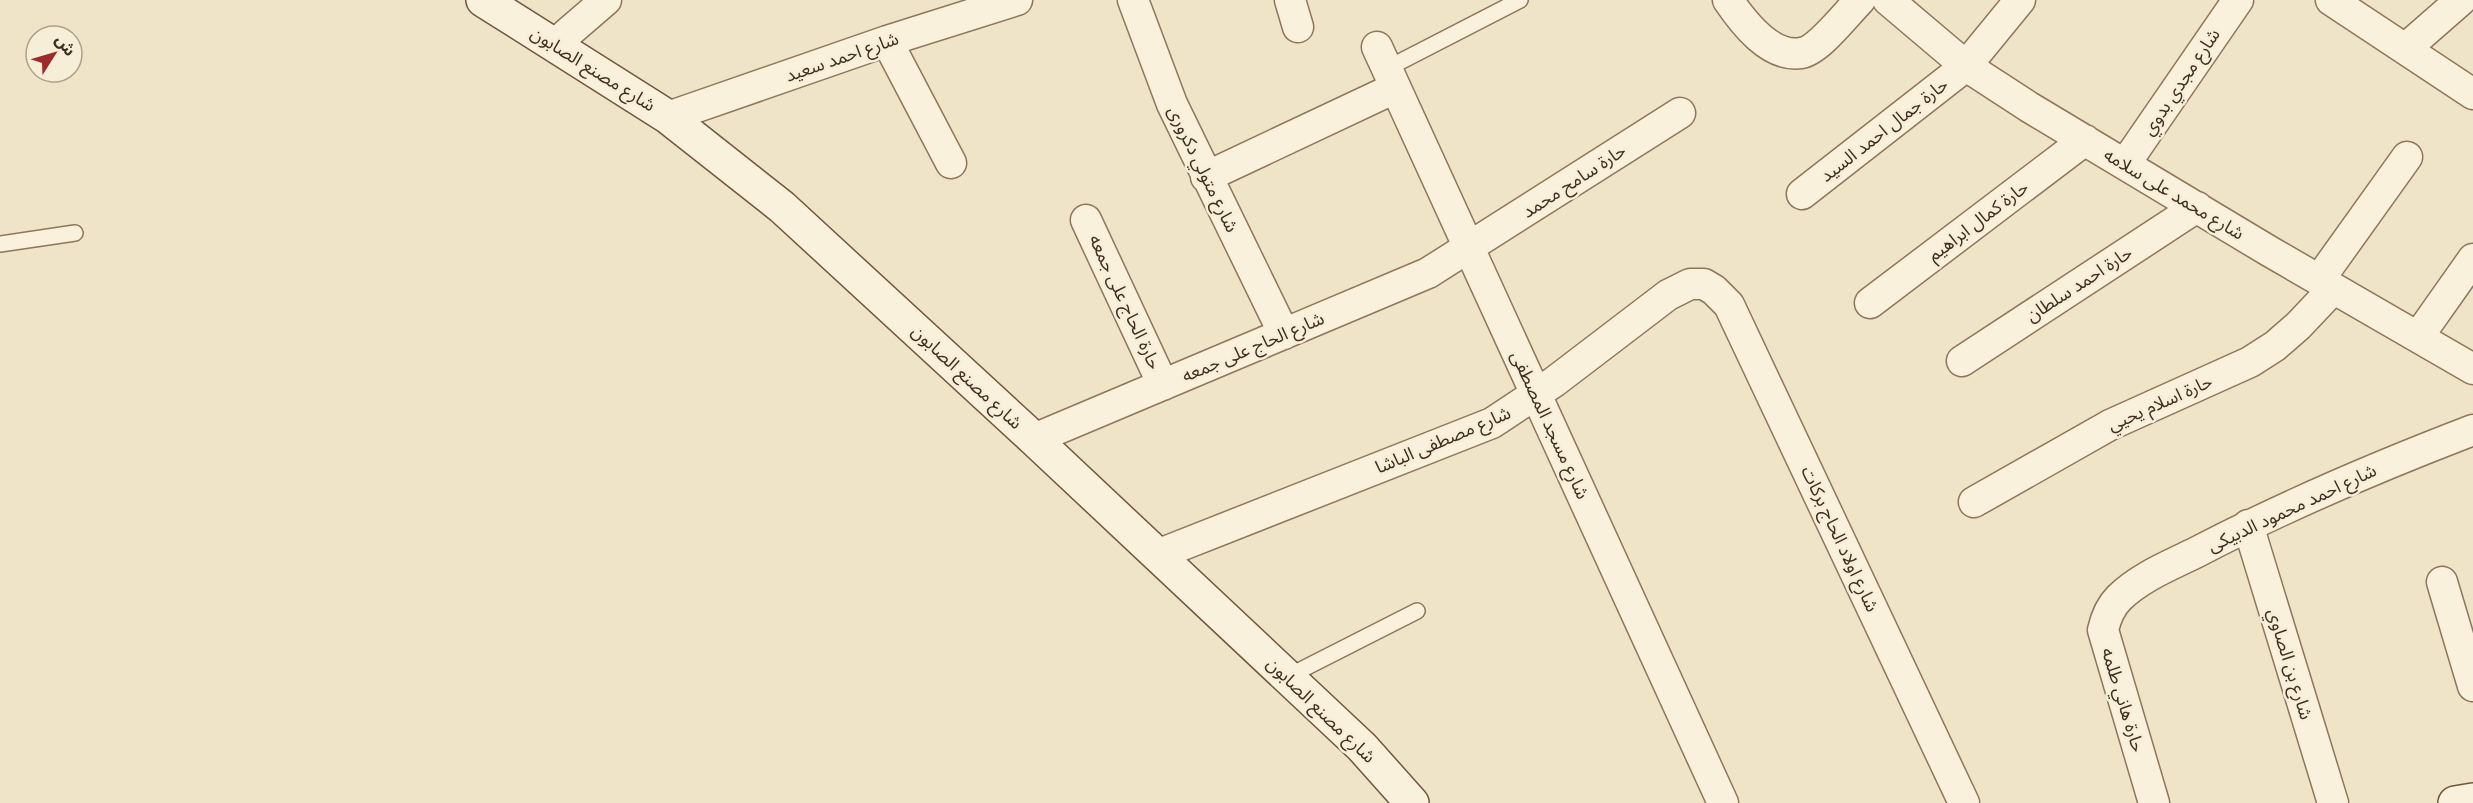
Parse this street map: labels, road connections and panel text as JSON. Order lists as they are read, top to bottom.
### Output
{
  "streets": {
    "street": [
      "شارع احمد سعيد",
      "شارع مصنع الصابون",
      "شارع مجدي بدوي",
      "حارة جمال احمد السيد",
      "شارع متولي دكرورى",
      "حارة سامح محمد",
      "شارع محمد على سلامه",
      "حارة كمال ابراهيم",
      "حارة احمد سلطان",
      "حارة الحاج على جمعه",
      "شارع الحاج على جمعه",
      "حارة اسلام يحيي",
      "شارع مسجد المصطفى",
      "شارع مصطفى الباشا",
      "شارع احمد محمود الدبيكى",
      "شارع اولاد الحاج بركات",
      "شارع بن الصاوي",
      "حارة هاني طلمه"
    ]
  },
  "crossings": [
    ["شارع احمد سعيد", "شارع مصنع الصابون"],
    ["شارع مصنع الصابون", "شارع الحاج على جمعه"],
    ["شارع مصنع الصابون", "شارع مصطفى الباشا"],
    ["شارع مجدي بدوي", "شارع محمد على سلامه"],
    ["حارة جمال احمد السيد", "شارع محمد على سلامه"],
    ["شارع متولي دكرورى", "شارع الحاج على جمعه"],
    ["حارة سامح محمد", "شارع الحاج على جمعه"],
    ["حارة سامح محمد", "شارع مسجد المصطفى"],
    ["شارع محمد على سلامه", "حارة كمال ابراهيم"],
    ["شارع محمد على سلامه", "حارة احمد سلطان"],
    ["شارع محمد على سلامه", "حارة اسلام يحيي"],
    ["حارة الحاج على جمعه", "شارع الحاج على جمعه"],
    ["شارع الحاج على جمعه", "شارع مسجد المصطفى"],
    ["شارع مسجد المصطفى", "شارع مصطفى الباشا"],
    ["شارع مصطفى الباشا", "شارع اولاد الحاج بركات"],
    ["شارع احمد محمود الدبيكى", "شارع بن الصاوي"],
    ["شارع احمد محمود الدبيكى", "حارة هاني طلمه"]
  ],
  "north": "top right"
}
